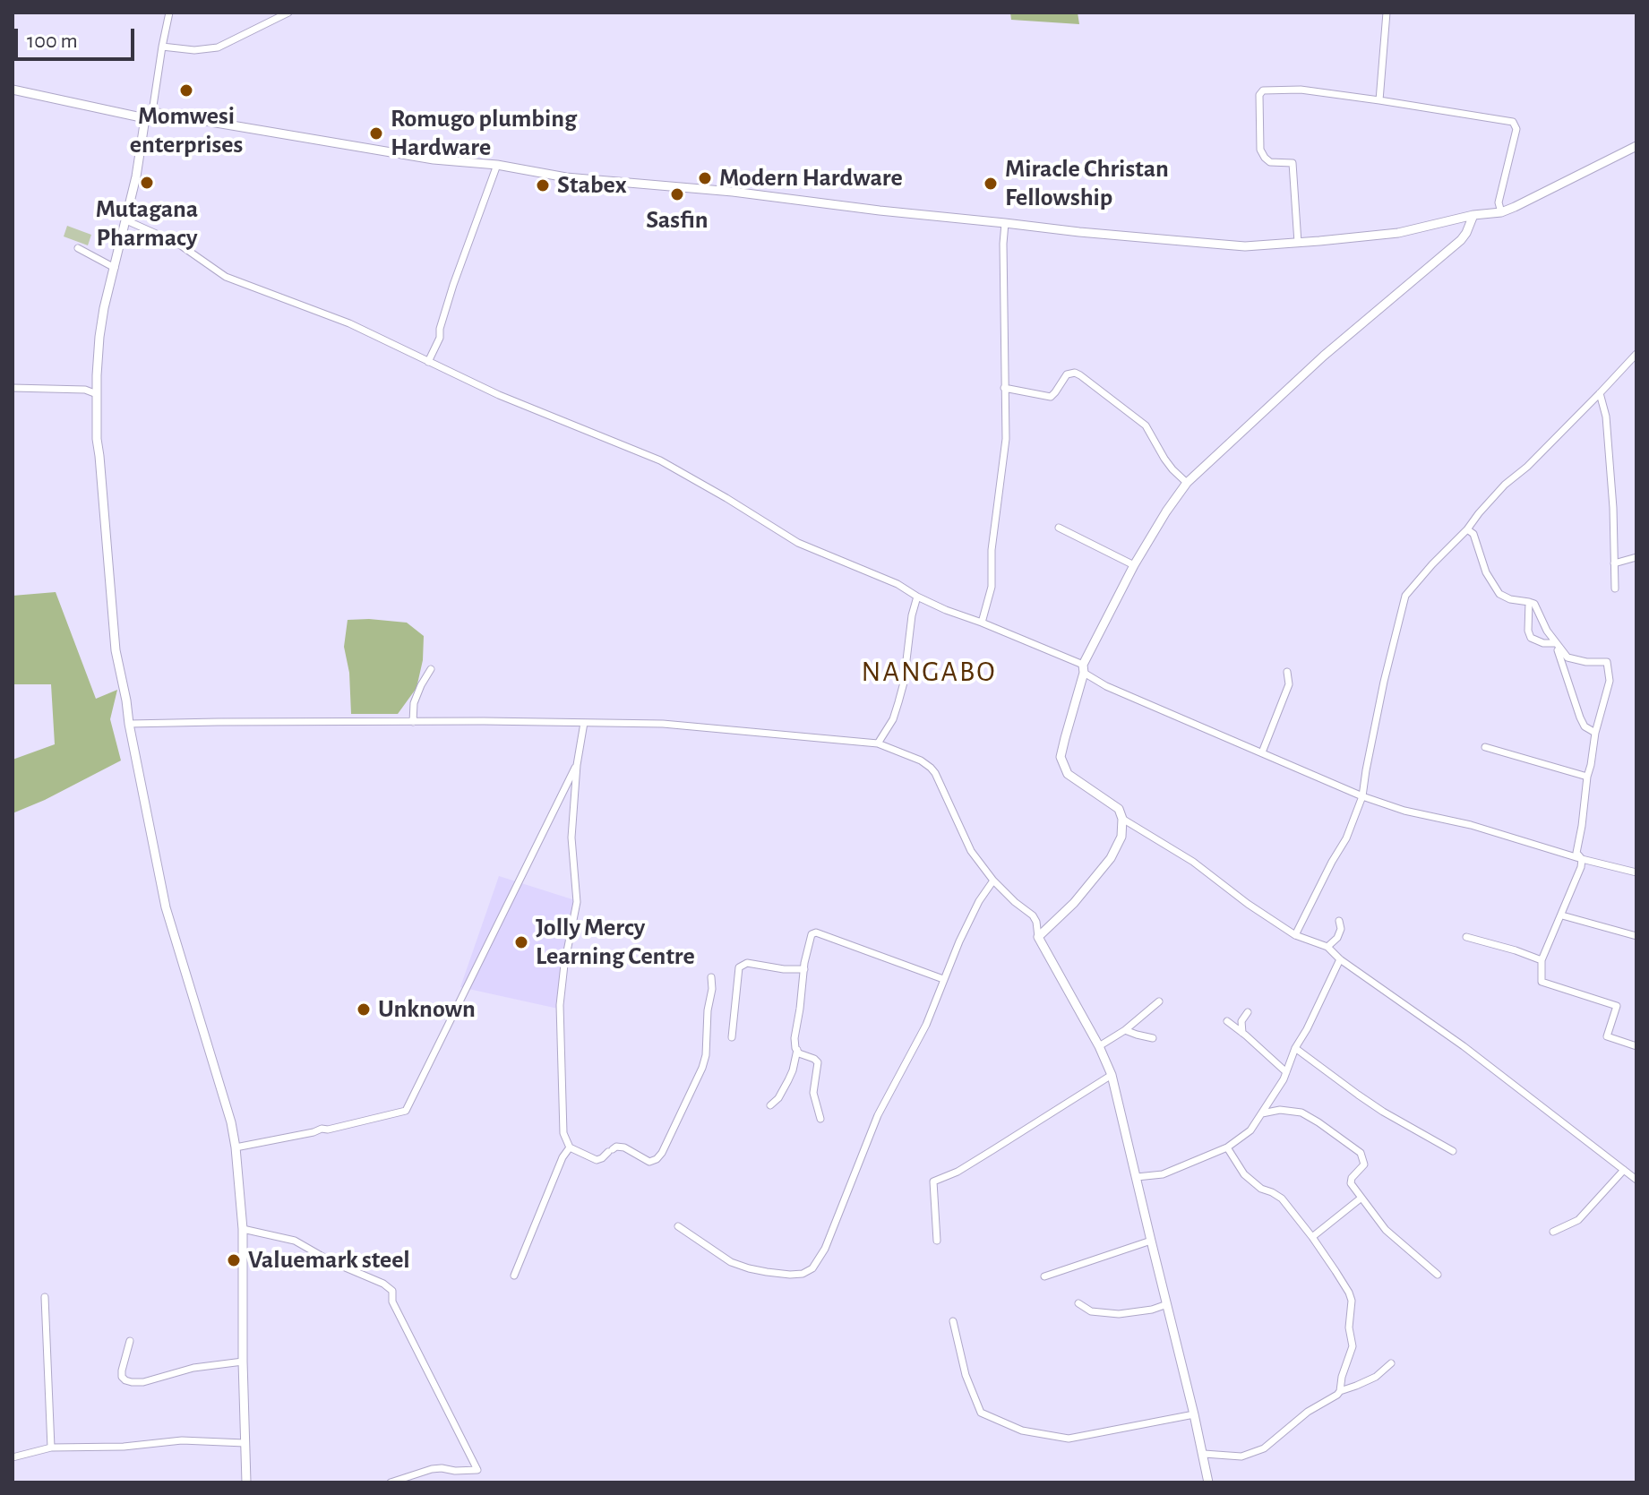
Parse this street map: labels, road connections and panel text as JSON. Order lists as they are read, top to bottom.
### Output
{
  "districts": ["NANGABO"],
  "places": [
    "Momwesi enterprises",
    "Romugo plumbing Hardware",
    "Modern Hardware",
    "Mutagana Pharmacy",
    "Miracle Christan Fellowship",
    "Stabex",
    "Sasfin",
    "Jolly Mercy Learning Centre",
    "Unknown",
    "Valuemark steel"
  ],
  "scale_bar": "100 m"
}
